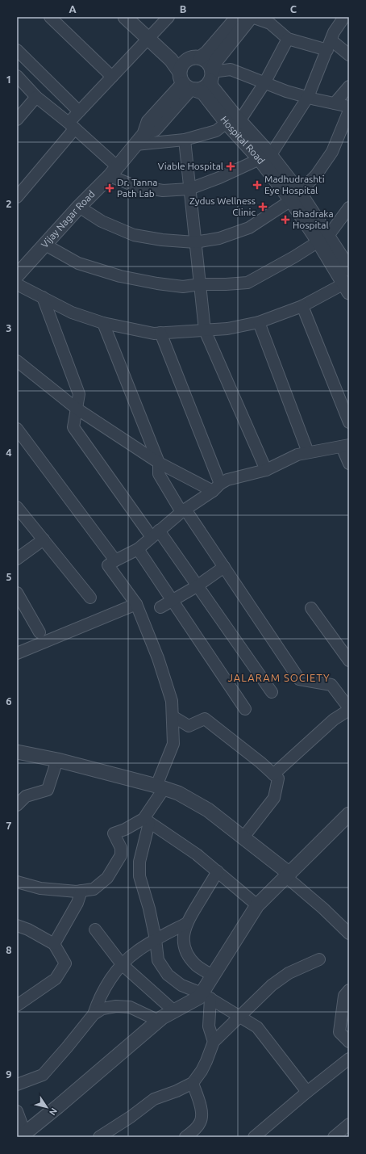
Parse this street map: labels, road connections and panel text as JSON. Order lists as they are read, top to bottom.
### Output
{
  "streets": {
    "street": ["Hospital Road", "Vijay Nagar Road"]
  },
  "crossings": [
    ["Hospital Road", "Vijay Nagar Road"]
  ],
  "districts": ["JALARAM SOCIETY"],
  "places": {
    "health": [
      "Viable Hospital",
      "Madhudrashti Eye Hospital",
      "Dr. Tanna Path Lab",
      "Zydus Wellness Clinic",
      "Bhadraka Hospital"
    ]
  },
  "north": "bottom right",
  "grid": {
    "columns": ["A", "B", "C"],
    "rows": [
      "1",
      "2",
      "3",
      "4",
      "5",
      "6",
      "7",
      "8",
      "9"
    ]
  }
}
